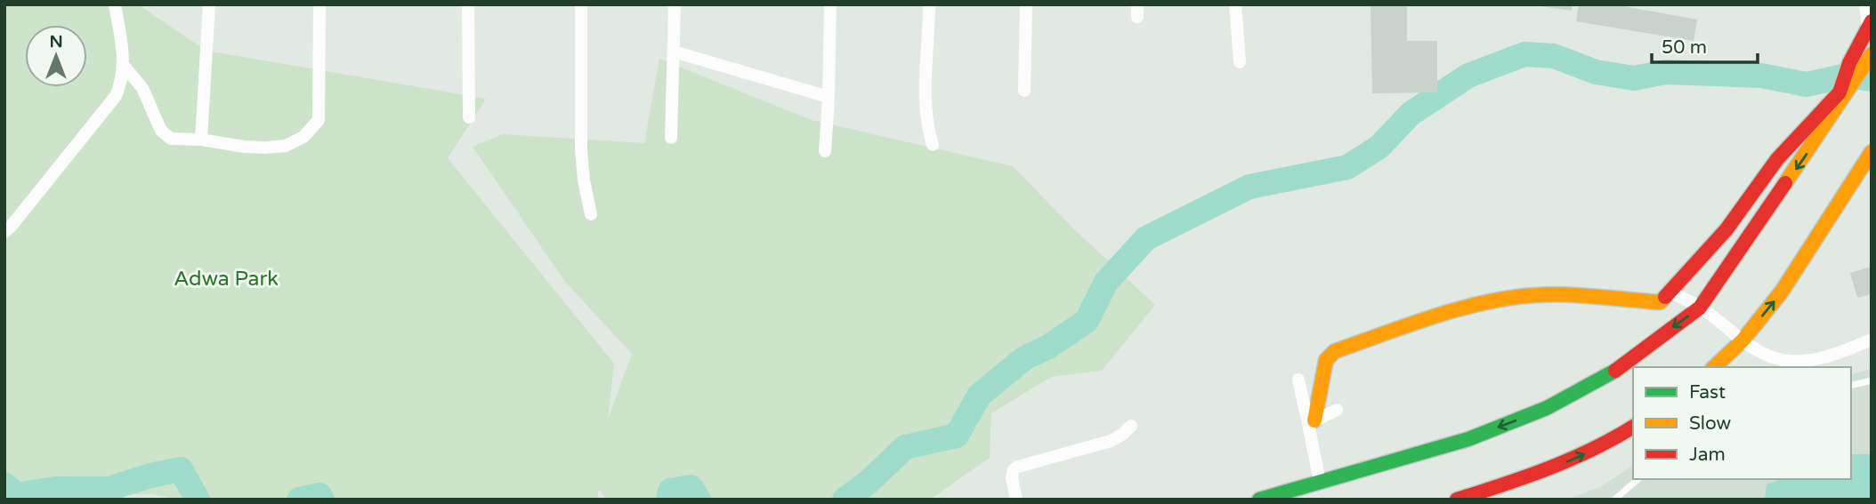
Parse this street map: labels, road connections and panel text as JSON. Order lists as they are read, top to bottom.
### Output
{
  "parks": ["Adwa Park"],
  "legend": ["Fast", "Slow", "Jam"],
  "scale_bar": "50 m",
  "north": "top"
}
